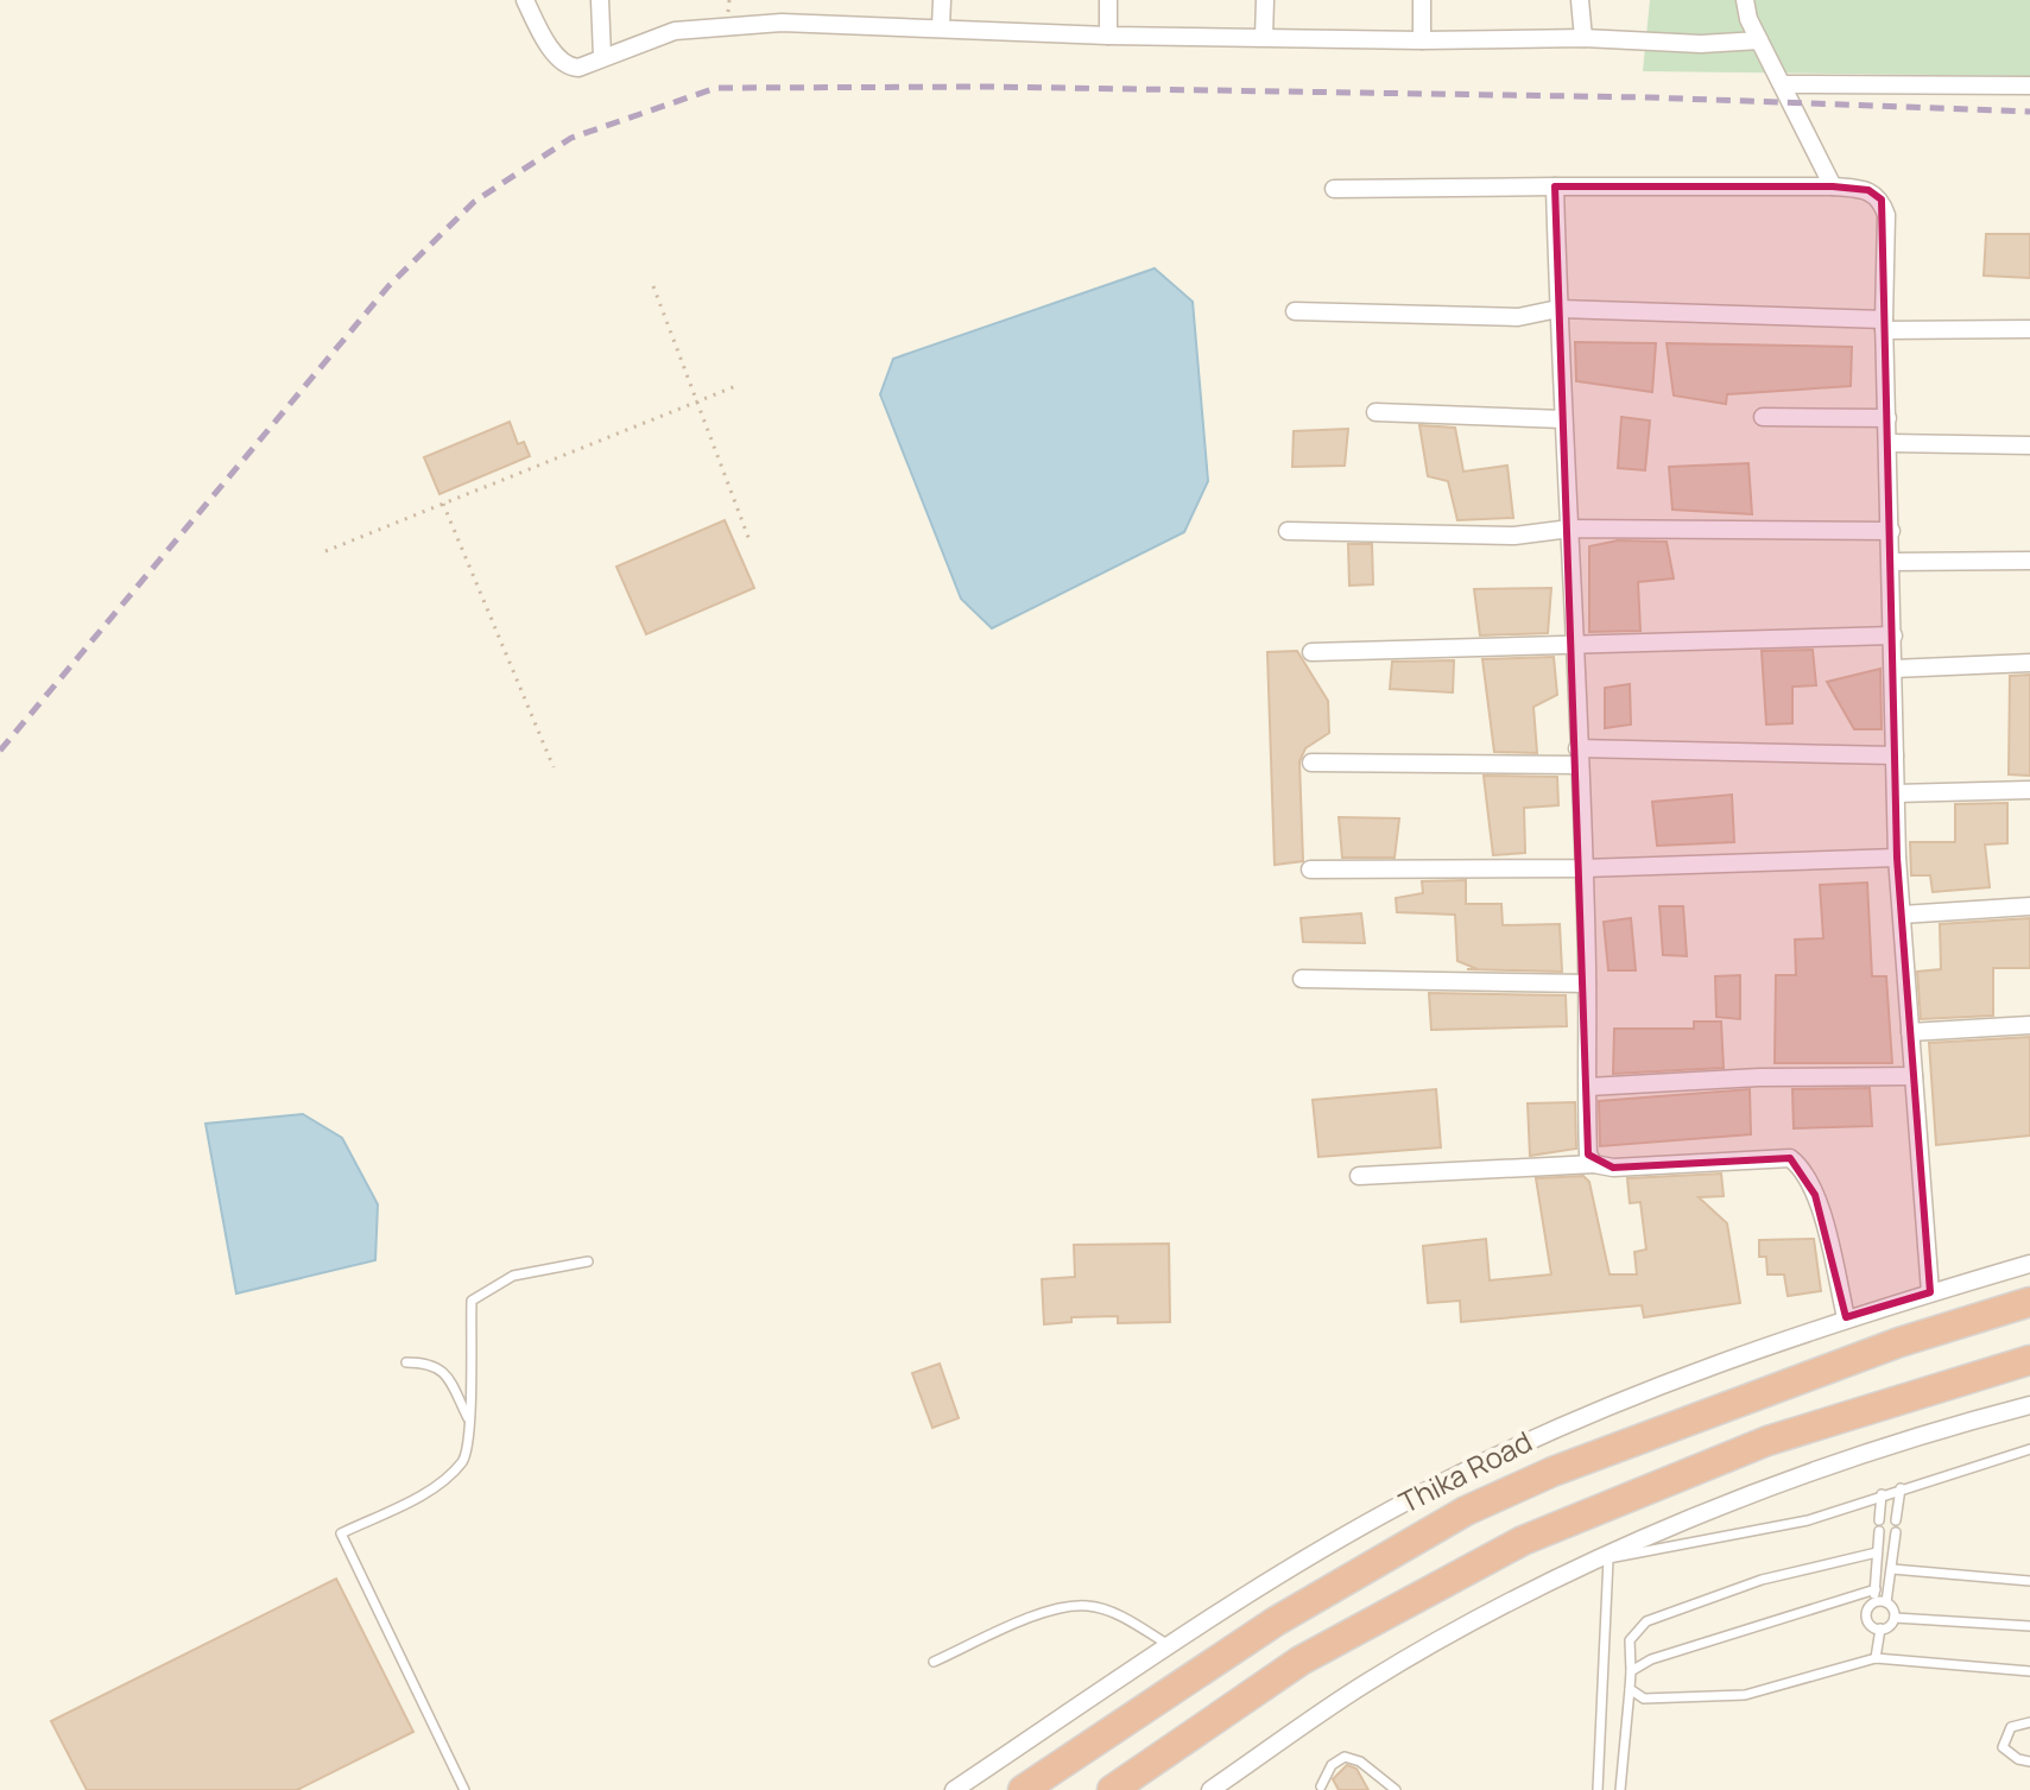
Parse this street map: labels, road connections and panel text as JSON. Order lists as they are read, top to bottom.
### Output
{
  "streets": {
    "highway": ["Thika Road"]
  }
}
